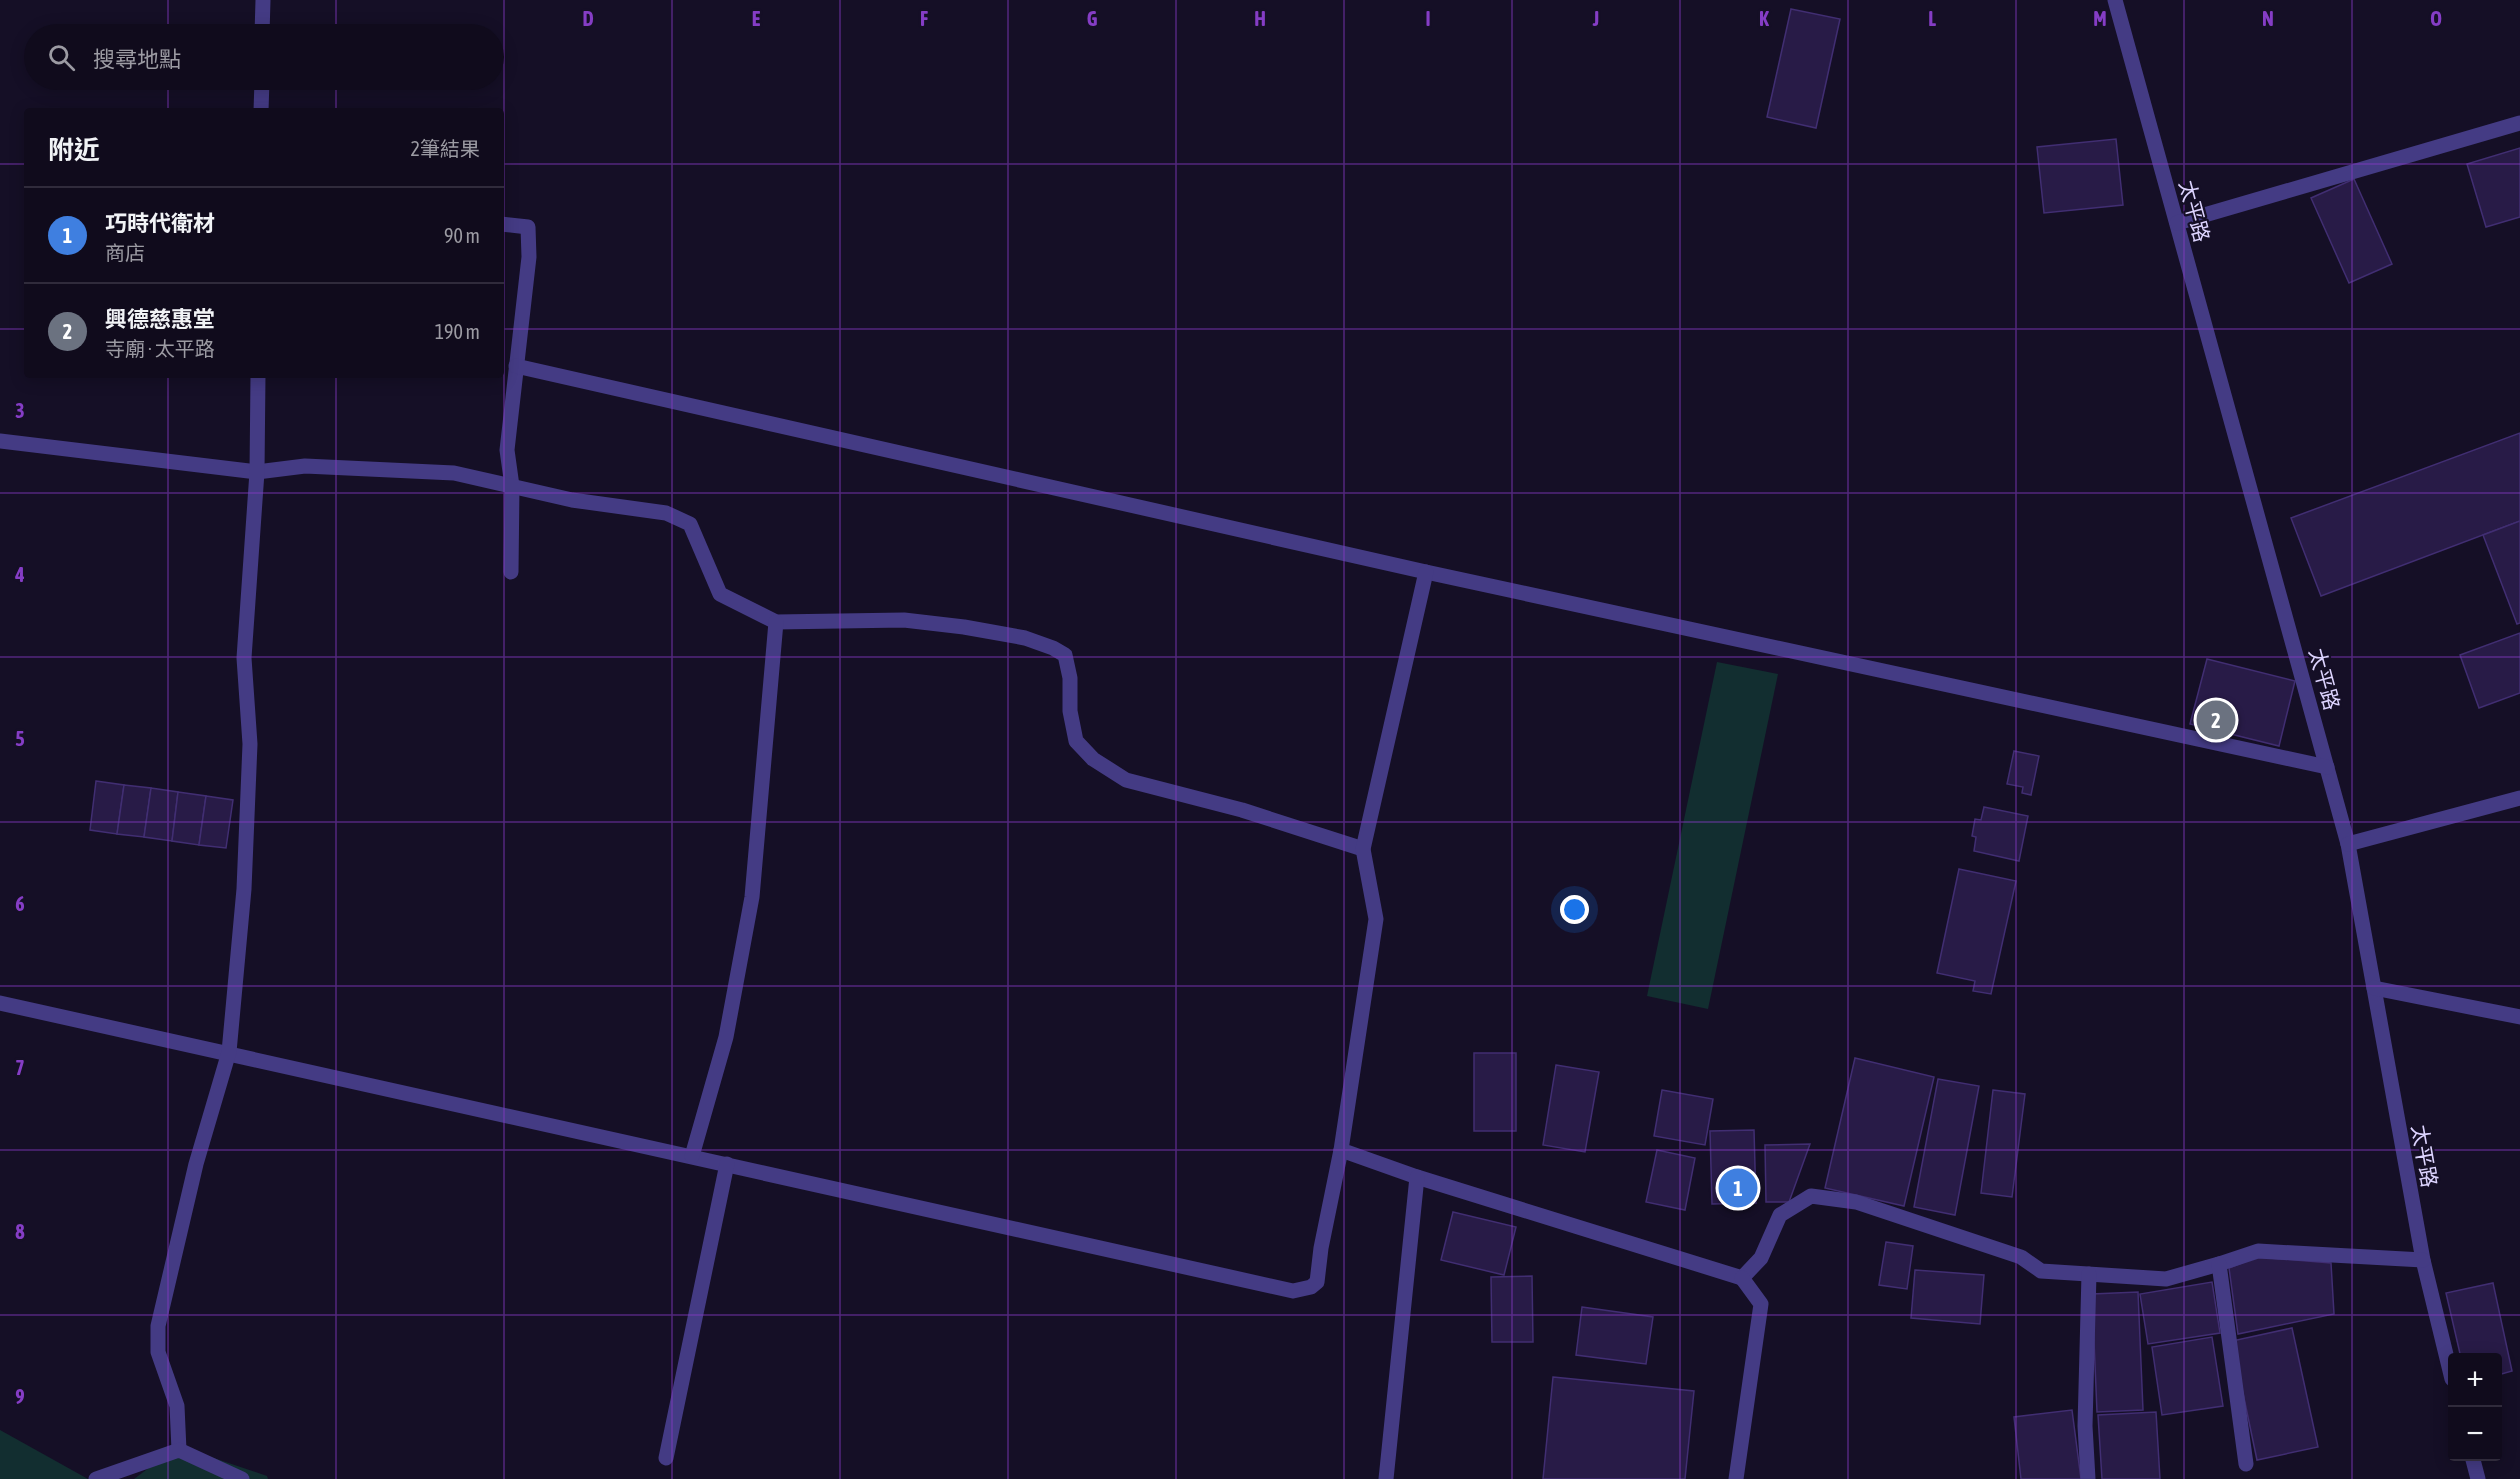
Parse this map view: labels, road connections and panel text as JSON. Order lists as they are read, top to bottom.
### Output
{
  "streets": {
    "street": ["太平路"]
  },
  "page": {
    "search": "搜尋地點",
    "heading": ["附近", "2筆結果"],
    "list": [
      {
        "mark": "1",
        "name": "巧時代衛材",
        "note": "商店",
        "value": "90 m"
      },
      {
        "mark": "2",
        "name": "興德慈惠堂",
        "note": "寺廟 · 太平路",
        "value": "190 m"
      }
    ],
    "pins": ["2", "1"],
    "map_buttons": ["+", "−"]
  },
  "grid": {
    "columns": [
      "D",
      "E",
      "F",
      "G",
      "H",
      "I",
      "J",
      "K",
      "L",
      "M",
      "N",
      "O"
    ],
    "rows": [
      "3",
      "4",
      "5",
      "6",
      "7",
      "8",
      "9"
    ]
  }
}
